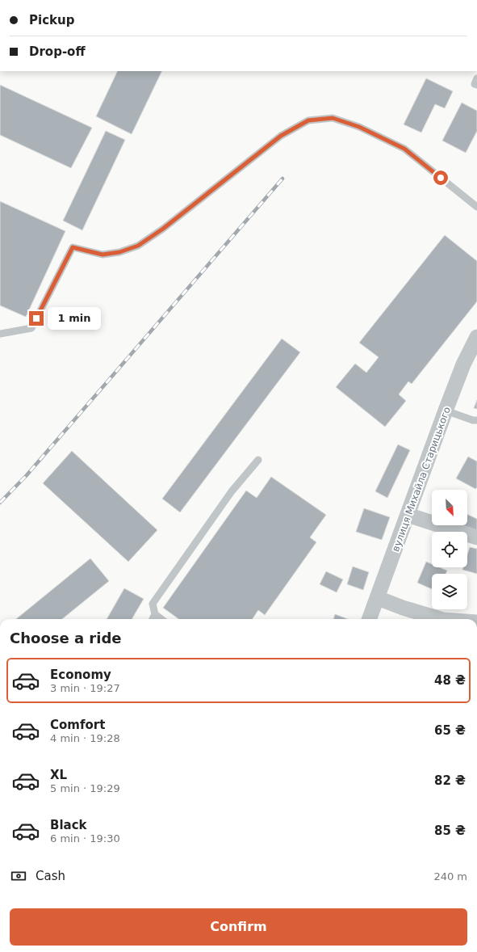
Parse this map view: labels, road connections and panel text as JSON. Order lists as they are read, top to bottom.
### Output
{
  "streets": {
    "street": ["вулиця Михайла Старицького"]
  },
  "north": "bottom right",
  "page": {
    "banner": ["Pickup", "Drop-off"],
    "bubble": "1 min",
    "heading": "Choose a ride",
    "list": [
      {
        "name": "Economy",
        "note": "3 min · 19:27",
        "value": "48 ₴"
      },
      {
        "name": "Comfort",
        "note": "4 min · 19:28",
        "value": "65 ₴"
      },
      {
        "name": "XL",
        "note": "5 min · 19:29",
        "value": "82 ₴"
      },
      {
        "name": "Black",
        "note": "6 min · 19:30",
        "value": "85 ₴"
      }
    ],
    "pay": ["Cash", "240 m"],
    "buttons": "Confirm"
  }
}
